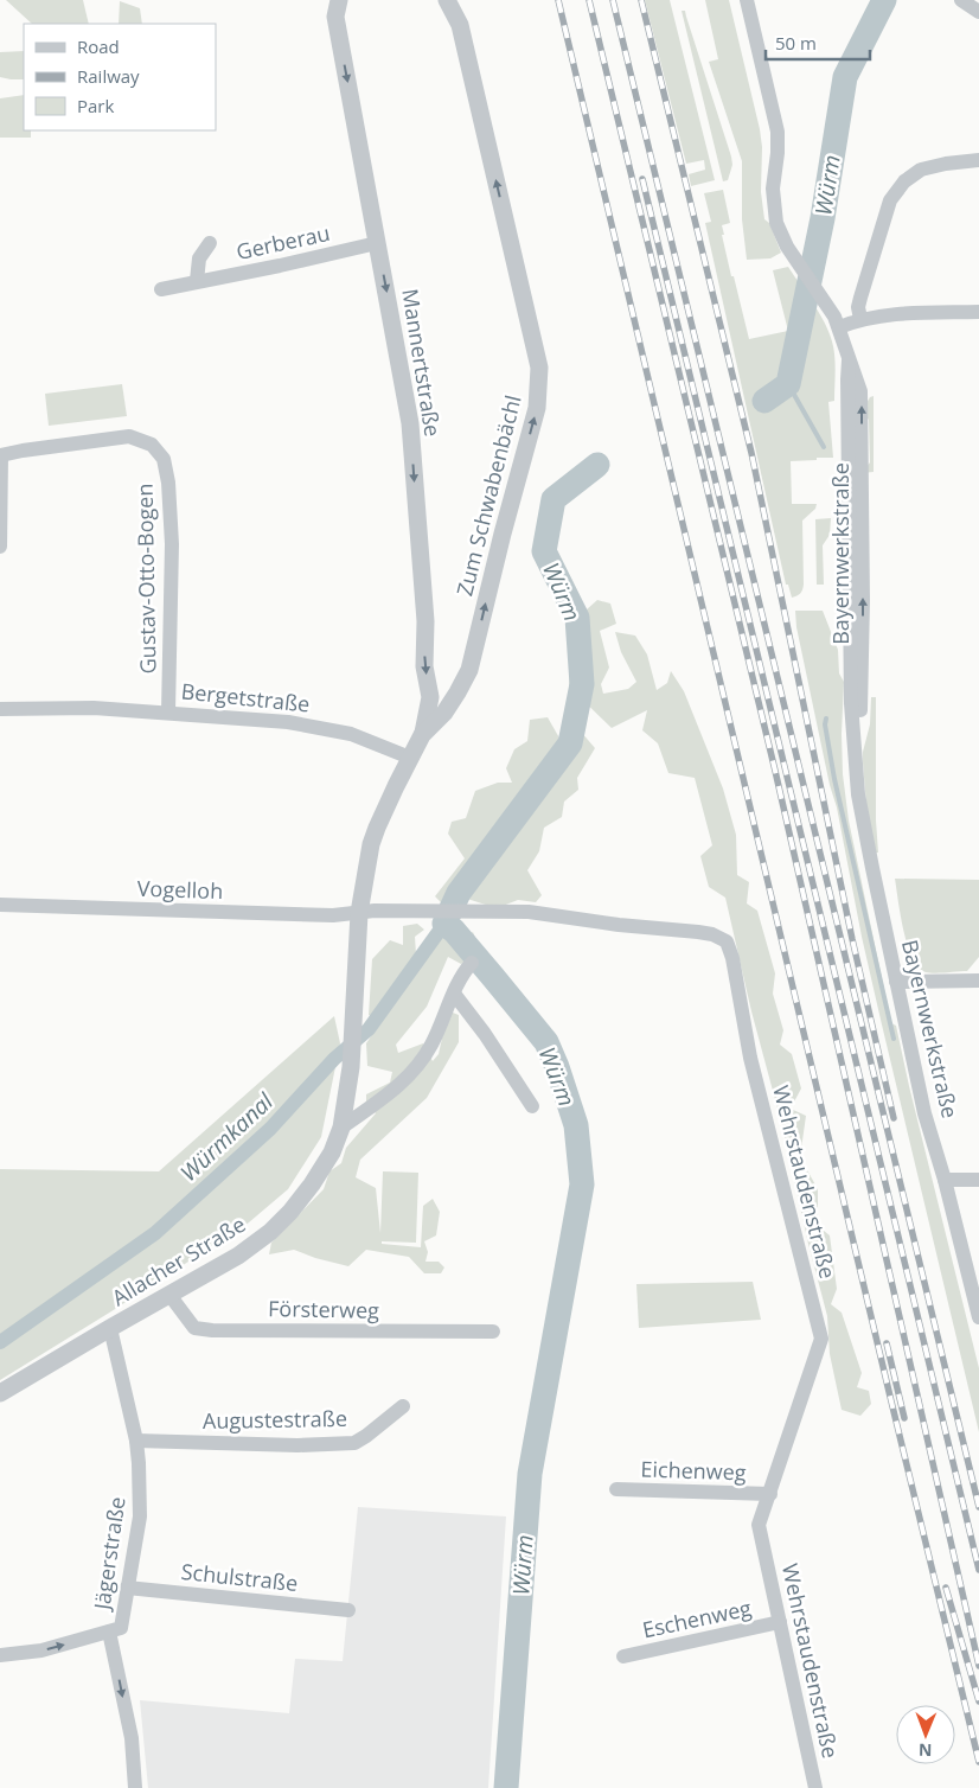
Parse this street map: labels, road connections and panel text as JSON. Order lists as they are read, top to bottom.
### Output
{
  "streets": {
    "street": [
      "Gerberau",
      "Mannertstraße",
      "Zum Schwabenbächl",
      "Bayernwerkstraße",
      "Gustav-Otto-Bogen",
      "Bergetstraße",
      "Vogelloh",
      "Wehrstaudenstraße",
      "Allacher Straße",
      "Försterweg",
      "Augustestraße",
      "Eichenweg",
      "Jägerstraße",
      "Schulstraße",
      "Eschenweg"
    ]
  },
  "crossings": [
    ["Gerberau", "Mannertstraße"],
    ["Mannertstraße", "Zum Schwabenbächl"],
    ["Zum Schwabenbächl", "Bergetstraße"],
    ["Zum Schwabenbächl", "Vogelloh"],
    ["Zum Schwabenbächl", "Wehrstaudenstraße"],
    ["Zum Schwabenbächl", "Allacher Straße"],
    ["Gustav-Otto-Bogen", "Bergetstraße"],
    ["Vogelloh", "Wehrstaudenstraße"],
    ["Vogelloh", "Allacher Straße"],
    ["Wehrstaudenstraße", "Allacher Straße"],
    ["Wehrstaudenstraße", "Eichenweg"],
    ["Wehrstaudenstraße", "Eschenweg"],
    ["Allacher Straße", "Försterweg"],
    ["Allacher Straße", "Jägerstraße"],
    ["Augustestraße", "Jägerstraße"],
    ["Jägerstraße", "Schulstraße"]
  ],
  "one_way": ["Mannertstraße", "Zum Schwabenbächl"],
  "water": ["Würm", "Würmkanal"],
  "legend": ["Road", "Railway", "Park"],
  "scale_bar": "50 m",
  "north": "bottom"
}
